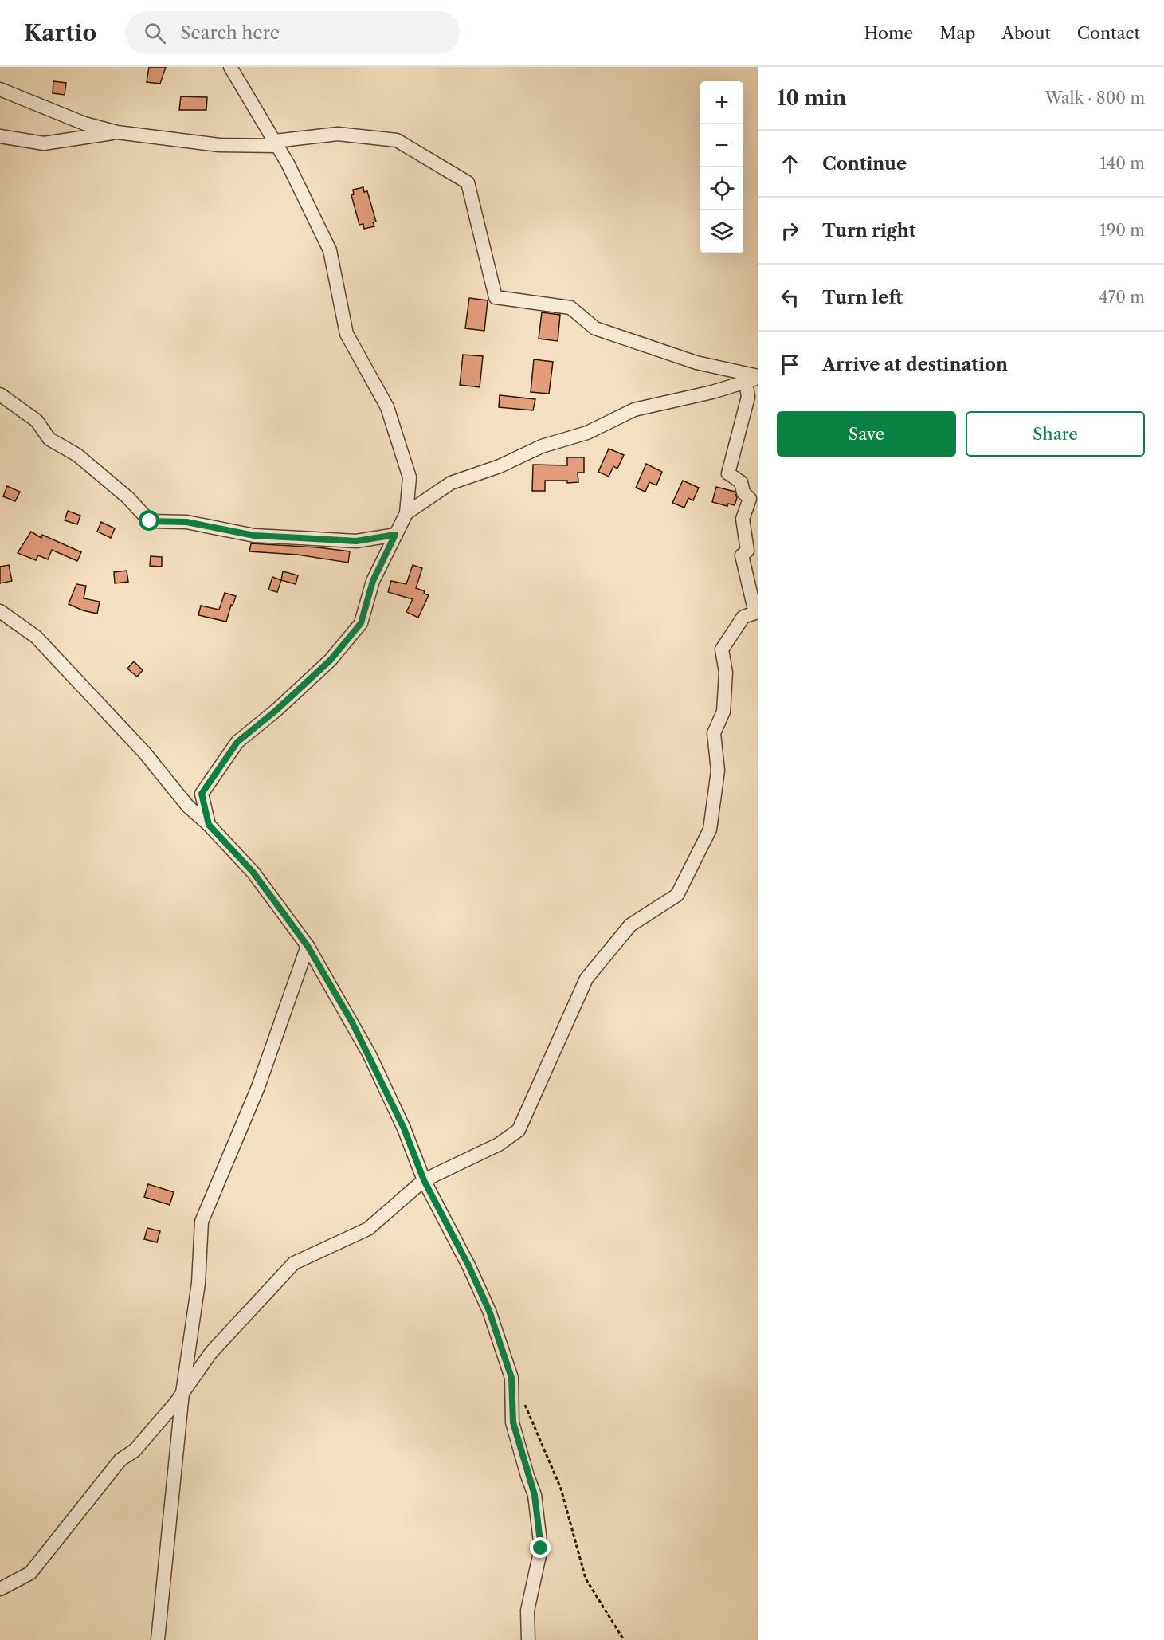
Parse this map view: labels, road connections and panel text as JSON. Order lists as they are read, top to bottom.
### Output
{
  "page": {
    "header": "Kartio",
    "search": "Search here",
    "nav": [
      "Home",
      "Map",
      "About",
      "Contact"
    ],
    "heading": ["10 min", "Walk · 800 m"],
    "map_buttons": ["+", "−"],
    "list": [
      ["Continue", "140 m"],
      ["Turn right", "190 m"],
      ["Turn left", "470 m"],
      "Arrive at destination"
    ],
    "buttons": ["Save", "Share"]
  }
}
